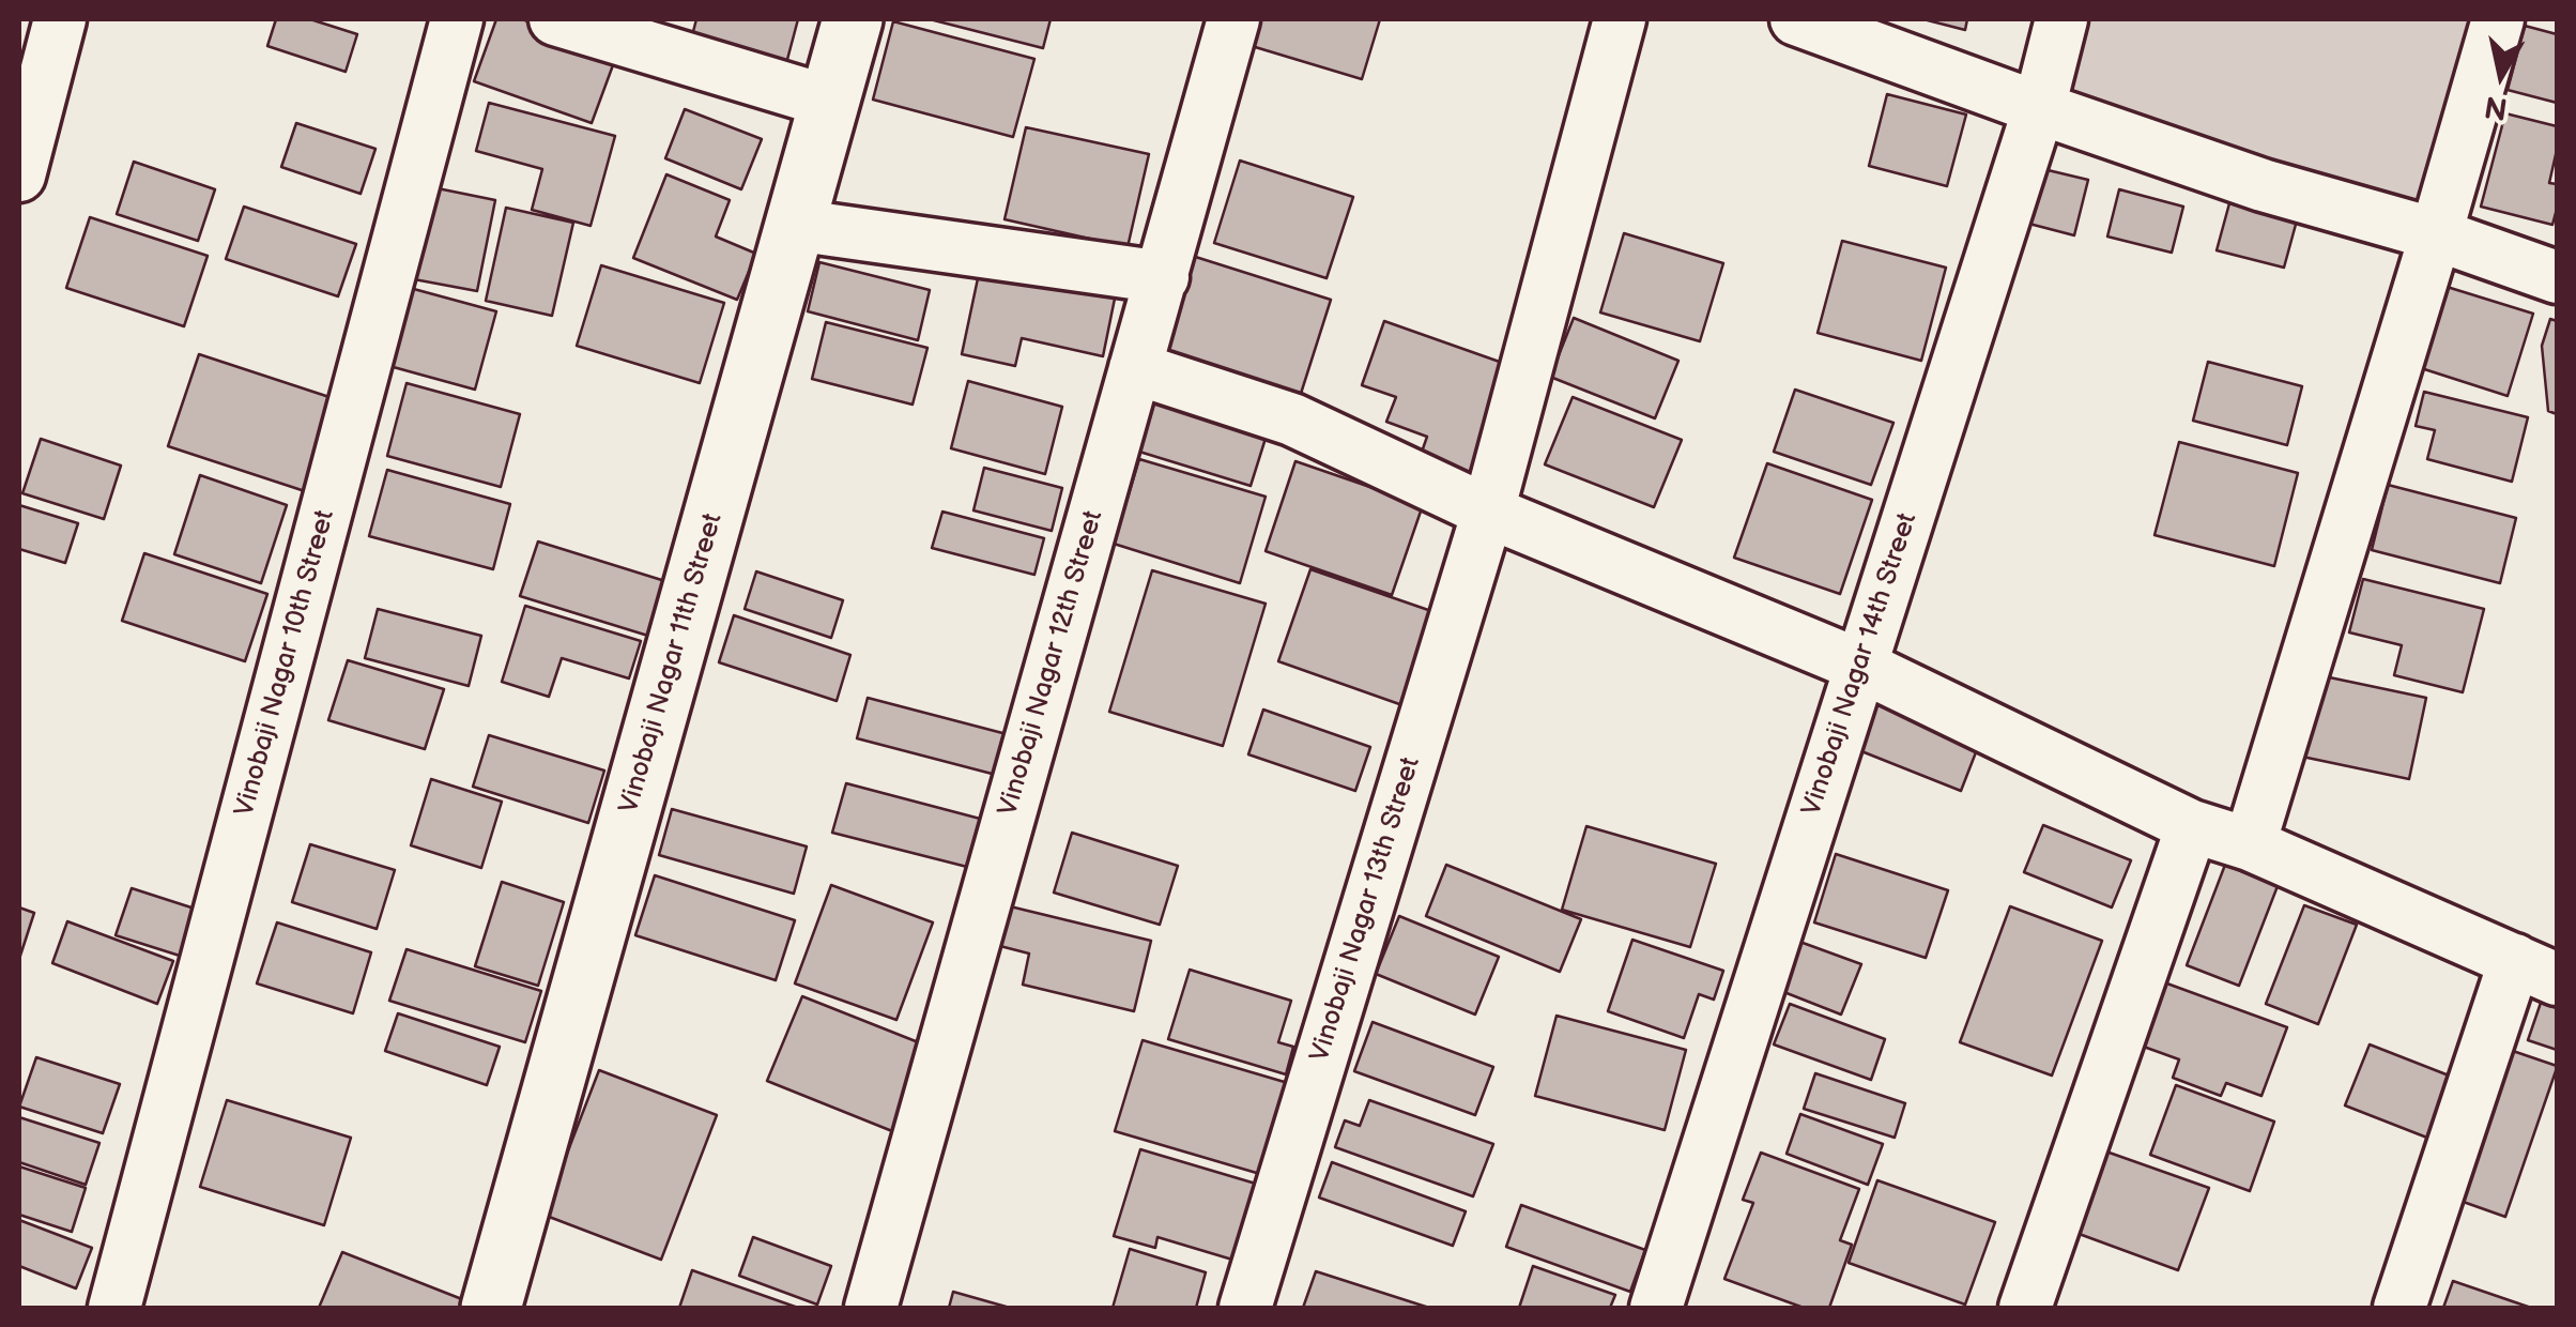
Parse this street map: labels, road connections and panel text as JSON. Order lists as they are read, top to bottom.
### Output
{
  "streets": {
    "street": [
      "Vinobaji Nagar 10th Street",
      "Vinobaji Nagar 11th Street",
      "Vinobaji Nagar 12th Street",
      "Vinobaji Nagar 14th Street",
      "Vinobaji Nagar 13th Street"
    ]
  },
  "north": "bottom"
}
